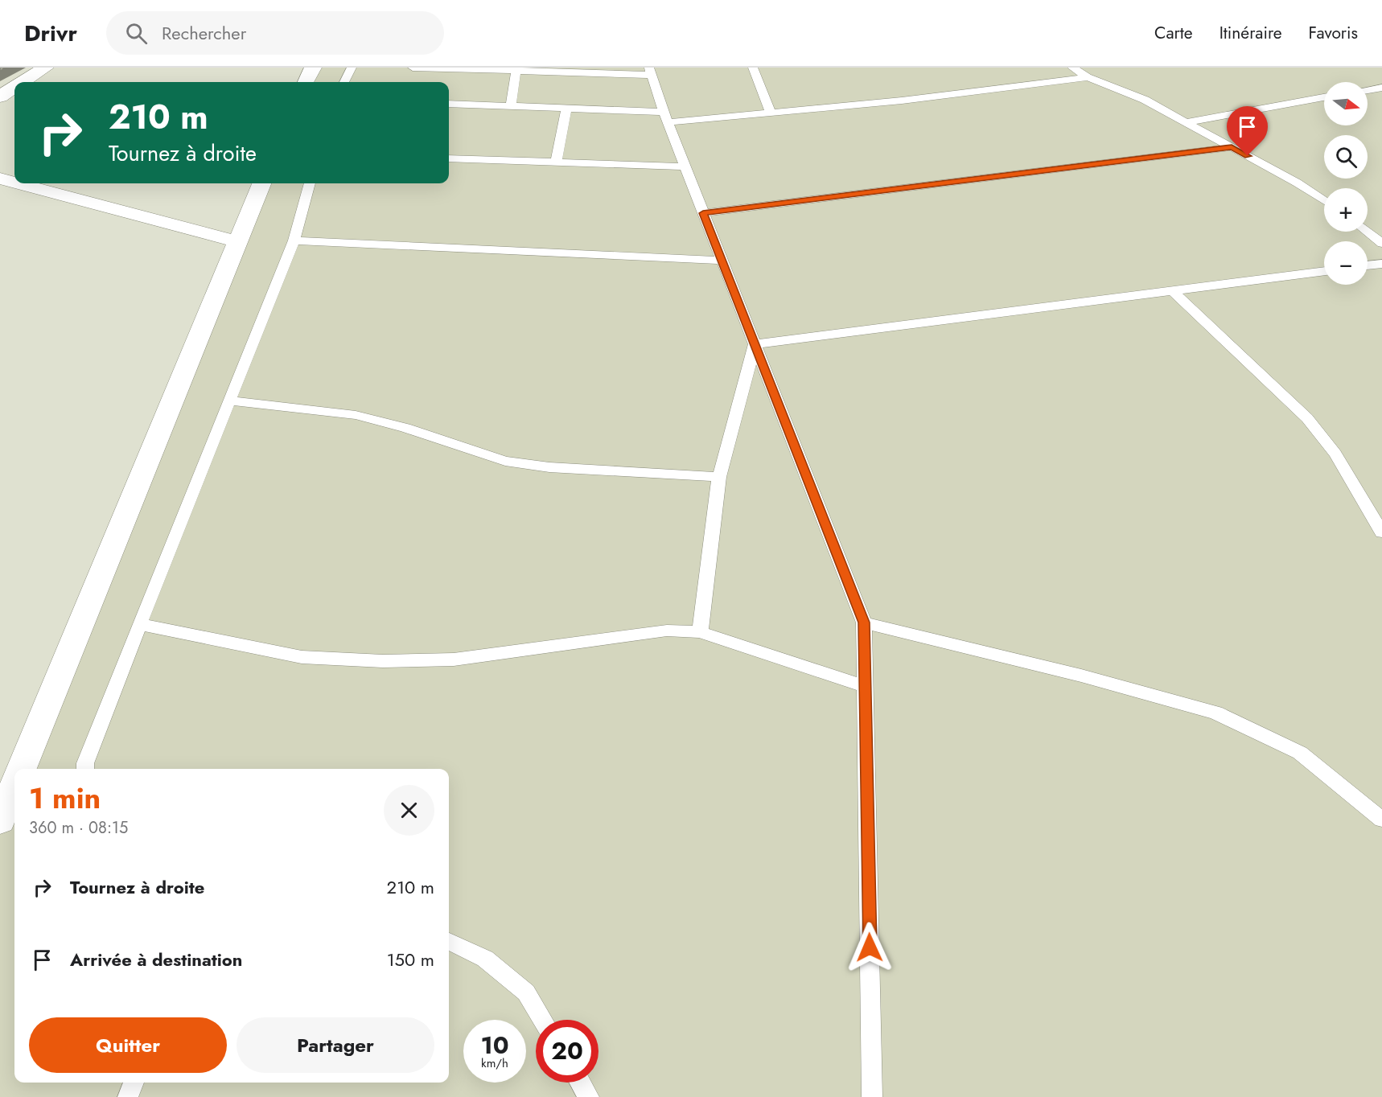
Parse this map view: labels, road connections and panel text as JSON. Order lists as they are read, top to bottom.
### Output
{
  "north": "right",
  "page": {
    "header": "Drivr",
    "search": "Rechercher",
    "nav": ["Carte", "Itinéraire", "Favoris"],
    "map_buttons": ["+", "−"],
    "turn": ["210 m", "Tournez à droite"],
    "heading": ["1 min", "360 m · 08:15"],
    "list": [
      {
        "name": "Tournez à droite",
        "value": "210 m"
      },
      {
        "name": "Arrivée à destination",
        "value": "150 m"
      }
    ],
    "buttons": ["Quitter", "Partager"],
    "speed": "10 km/h",
    "limit": "20"
  }
}
